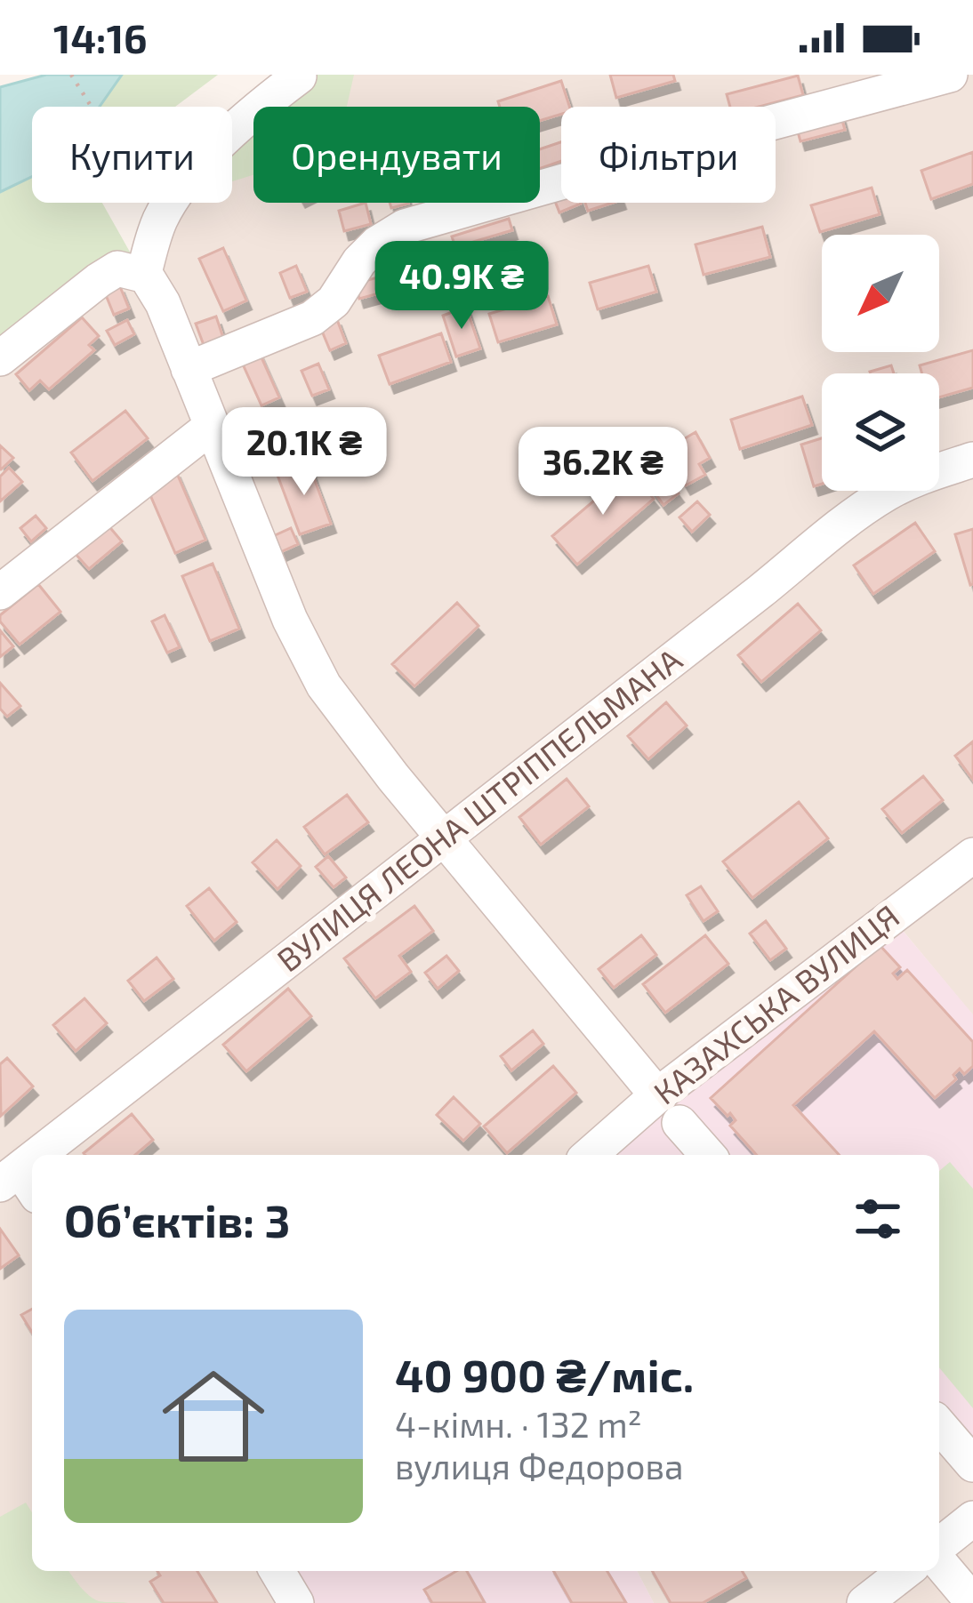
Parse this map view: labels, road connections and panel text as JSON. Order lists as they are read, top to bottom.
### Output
{
  "streets": {
    "street": ["ВУЛИЦЯ ЛЕОНА ШТРІППЕЛЬМАНА", "КАЗАХСЬКА ВУЛИЦЯ"]
  },
  "north": "bottom left",
  "page": {
    "status": "14:16",
    "chip": ["Купити", "Орендувати", "Фільтри"],
    "price": ["40.9K ₴", "20.1K ₴", "36.2K ₴"],
    "heading": "Об’єктів: 3",
    "list": [
      {
        "name": "40 900 ₴/міс.",
        "note": "4-кімн. · 132 m² · вулиця Федорова"
      }
    ]
  }
}
